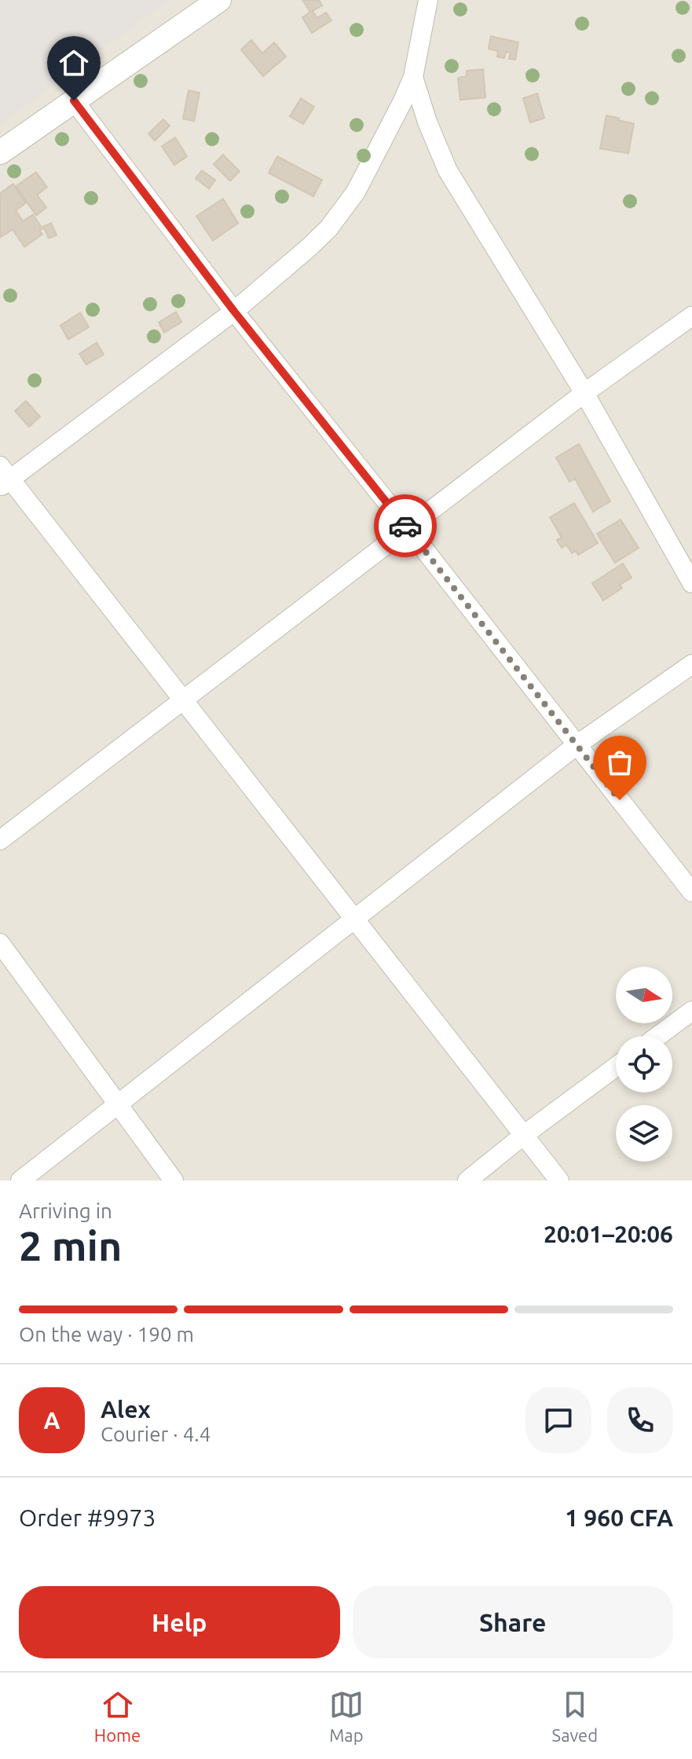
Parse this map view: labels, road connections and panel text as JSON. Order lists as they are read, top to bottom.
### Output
{
  "north": "right",
  "page": {
    "heading": ["2 min", "Arriving in", "20:01–20:06"],
    "panel": [
      "Alex",
      "Courier · 4.4",
      "Order #9973",
      "1 960 CFA"
    ],
    "bar": "On the way · 190 m",
    "round": "A",
    "buttons": ["Help", "Share"],
    "tabs": ["Home", "Map", "Saved"]
  }
}
